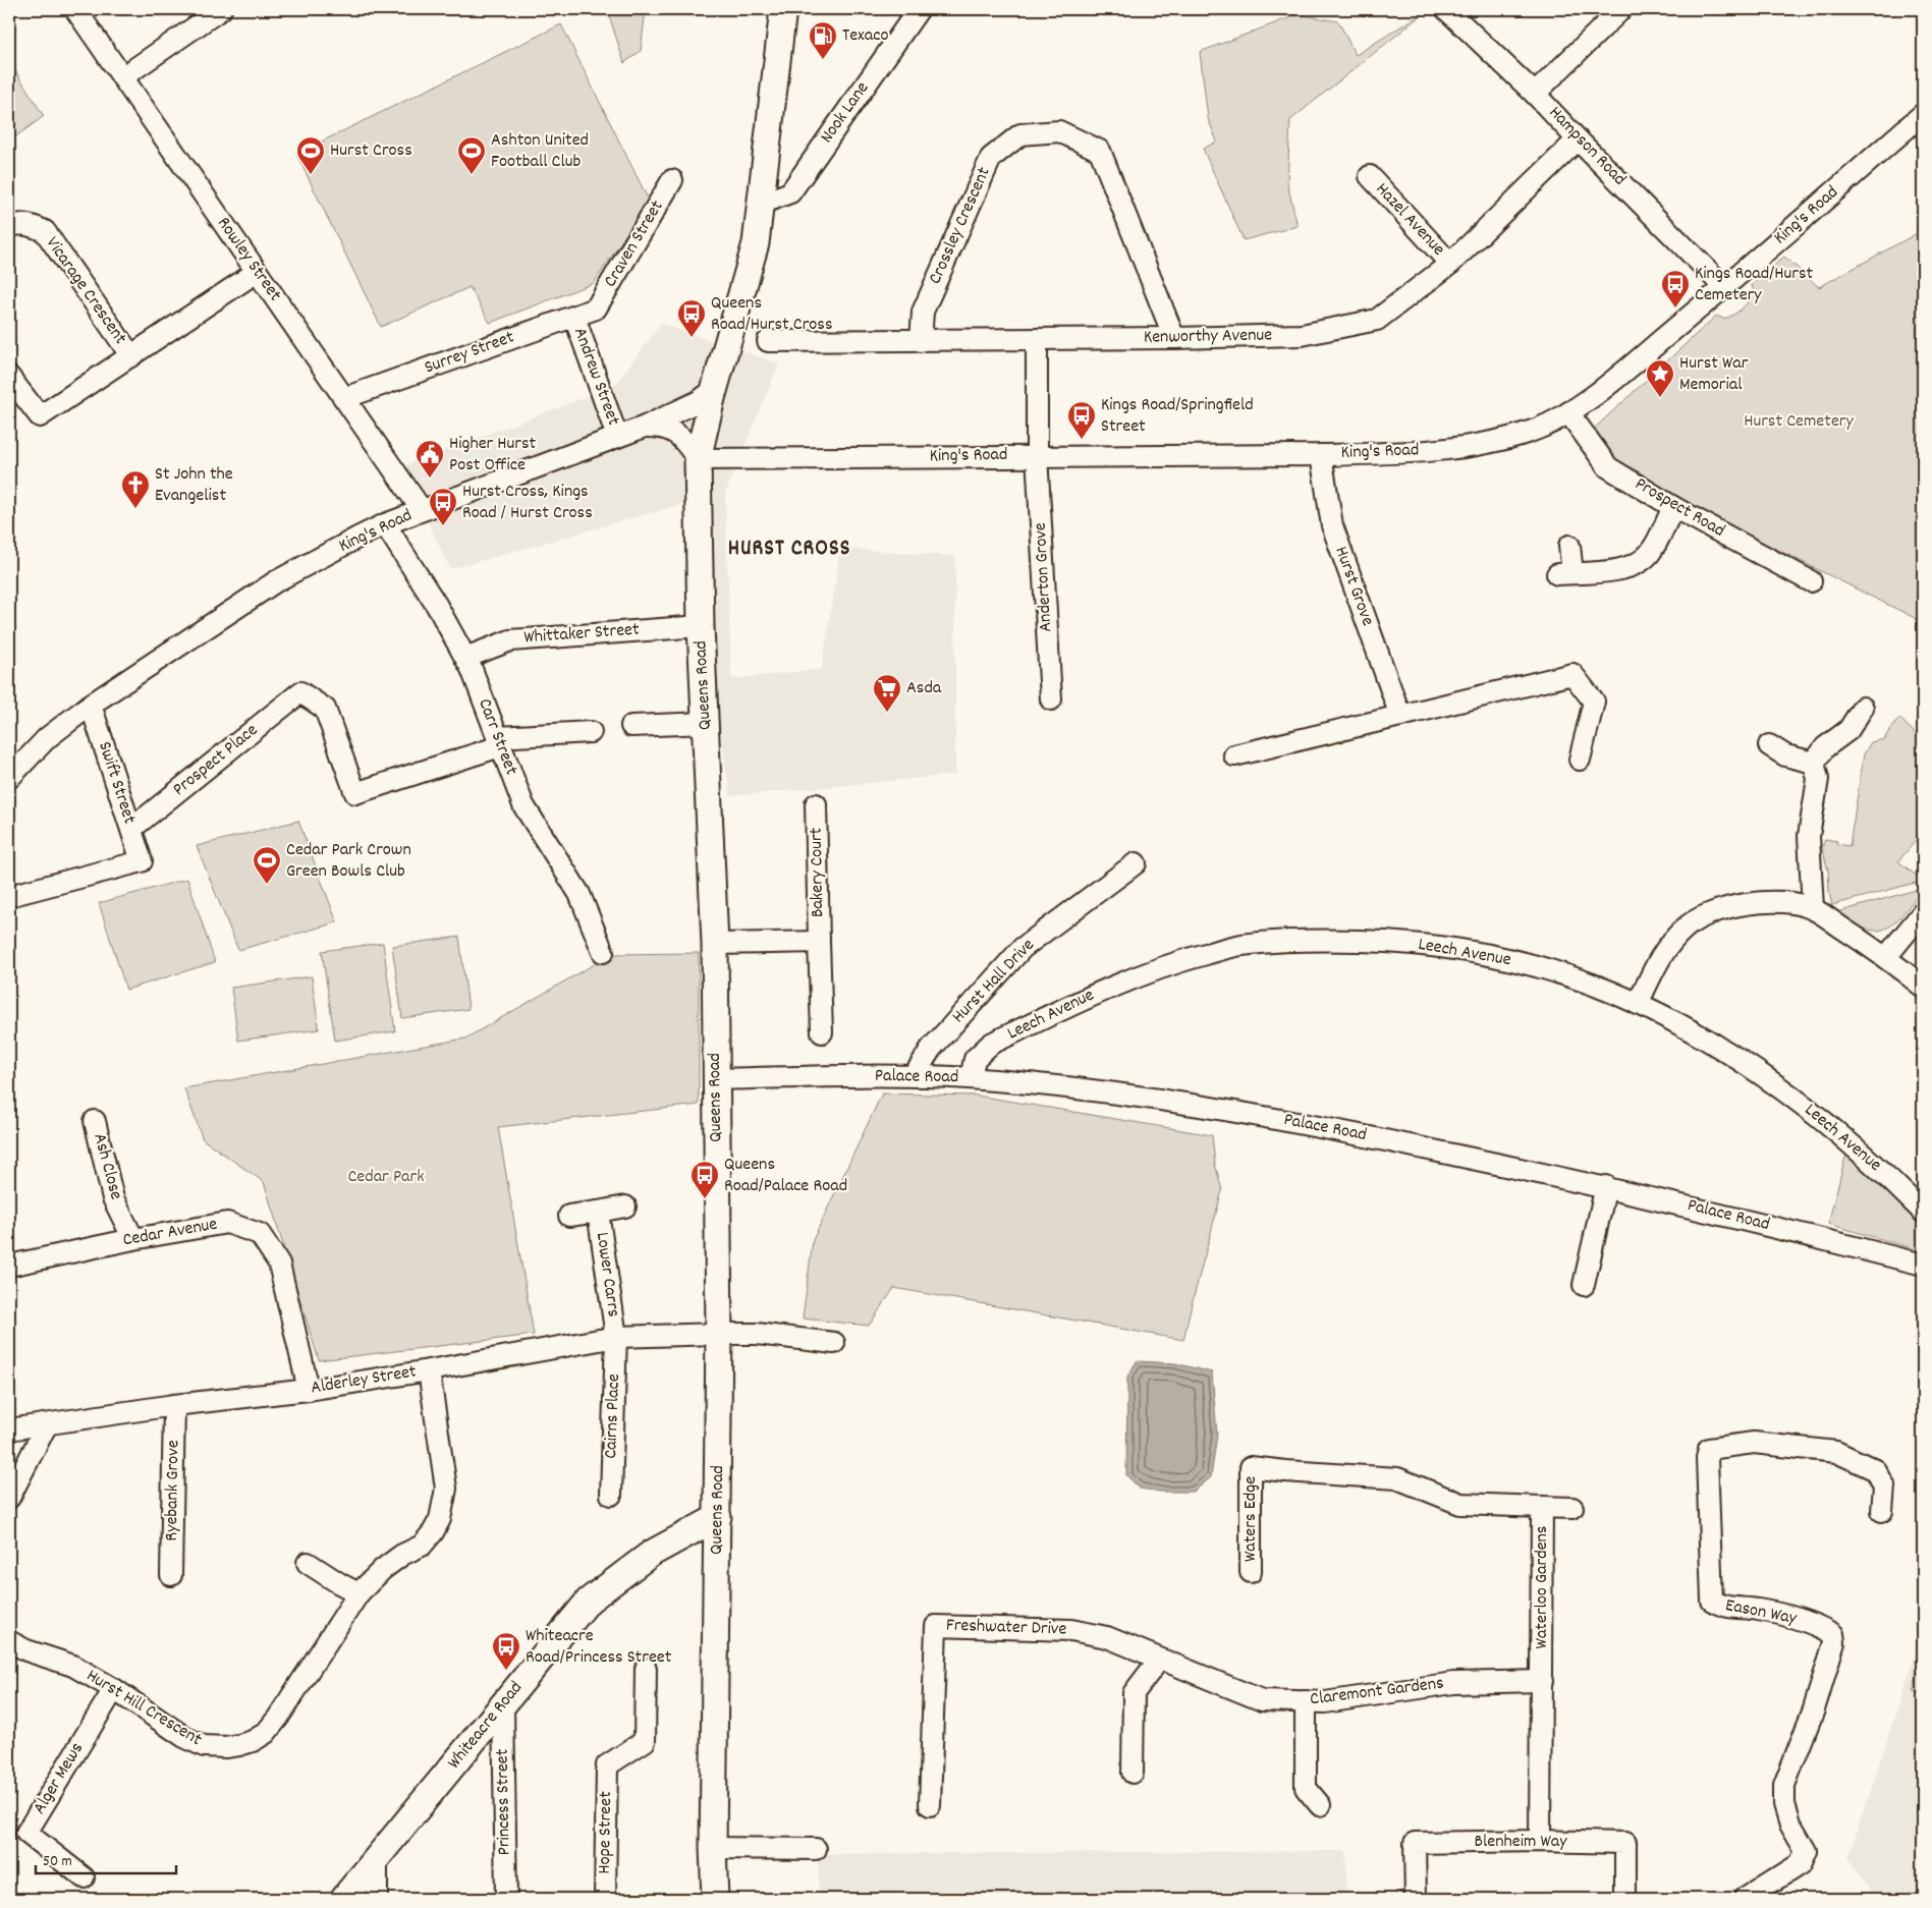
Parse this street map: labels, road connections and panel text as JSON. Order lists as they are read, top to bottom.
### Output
{
  "streets": {
    "main road": ["Queens Road", "Whiteacre Road"],
    "street": [
      "Nook Lane",
      "Hampson Road",
      "King's Road",
      "Hazel Avenue",
      "Crossley Crescent",
      "Craven Street",
      "Rowley Street",
      "Vicarage Crescent",
      "Kenworthy Avenue",
      "Surrey Street",
      "Andrew Street",
      "Prospect Road",
      "Anderton Grove",
      "Hurst Grove",
      "Whittaker Street",
      "Carr Street",
      "Prospect Place",
      "Swift Street",
      "Bakery Court",
      "Leech Avenue",
      "Hurst Hall Drive",
      "Palace Road",
      "Ash Close",
      "Cedar Avenue",
      "Lower Carrs",
      "Alderley Street",
      "Cairns Place",
      "Ryebank Grove",
      "Waters Edge",
      "Waterloo Gardens",
      "Eason Way",
      "Freshwater Drive",
      "Claremont Gardens",
      "Hurst Hill Crescent",
      "Alger Mews",
      "Princess Street",
      "Hope Street",
      "Blenheim Way"
    ]
  },
  "crossings": [
    ["Nook Lane", "Queens Road"],
    ["Hampson Road", "King's Road"],
    ["Hampson Road", "Kenworthy Avenue"],
    ["King's Road", "Rowley Street"],
    ["King's Road", "Andrew Street"],
    ["King's Road", "Prospect Road"],
    ["King's Road", "Anderton Grove"],
    ["King's Road", "Hurst Grove"],
    ["King's Road", "Queens Road"],
    ["King's Road", "Carr Street"],
    ["King's Road", "Swift Street"],
    ["Hazel Avenue", "Kenworthy Avenue"],
    ["Crossley Crescent", "Kenworthy Avenue"],
    ["Craven Street", "Surrey Street"],
    ["Rowley Street", "Vicarage Crescent"],
    ["Rowley Street", "Surrey Street"],
    ["Kenworthy Avenue", "Anderton Grove"],
    ["Surrey Street", "Andrew Street"],
    ["Whittaker Street", "Queens Road"],
    ["Whittaker Street", "Carr Street"],
    ["Queens Road", "Bakery Court"],
    ["Queens Road", "Palace Road"],
    ["Queens Road", "Alderley Street"],
    ["Queens Road", "Whiteacre Road"],
    ["Carr Street", "Prospect Place"],
    ["Prospect Place", "Swift Street"],
    ["Leech Avenue", "Palace Road"],
    ["Hurst Hall Drive", "Palace Road"],
    ["Ash Close", "Cedar Avenue"],
    ["Cedar Avenue", "Alderley Street"],
    ["Lower Carrs", "Alderley Street"],
    ["Lower Carrs", "Cairns Place"],
    ["Alderley Street", "Cairns Place"],
    ["Alderley Street", "Ryebank Grove"],
    ["Alderley Street", "Hurst Hill Crescent"],
    ["Waters Edge", "Waterloo Gardens"],
    ["Waterloo Gardens", "Claremont Gardens"],
    ["Waterloo Gardens", "Blenheim Way"],
    ["Freshwater Drive", "Claremont Gardens"],
    ["Hurst Hill Crescent", "Alger Mews"],
    ["Whiteacre Road", "Princess Street"]
  ],
  "districts": ["HURST CROSS"],
  "parks": ["Hurst Cemetery", "Cedar Park"],
  "places": {
    "fuel station": ["Texaco"],
    "sports": ["Hurst Cross", "Ashton United Football Club", "Cedar Park Crown Green Bowls Club"],
    "bus stop": [
      "Kings Road/Hurst Cemetery",
      "Queens Road/Hurst Cross",
      "Kings Road/Springfield Street",
      "Hurst Cross, Kings Road / Hurst Cross",
      "Queens Road/Palace Road",
      "Whiteacre Road/Princess Street"
    ],
    "place": ["Hurst War Memorial"],
    "public building": ["Higher Hurst Post Office"],
    "church": ["St John the Evangelist"],
    "supermarket": ["Asda"]
  },
  "scale_bar": "50 m"
}
